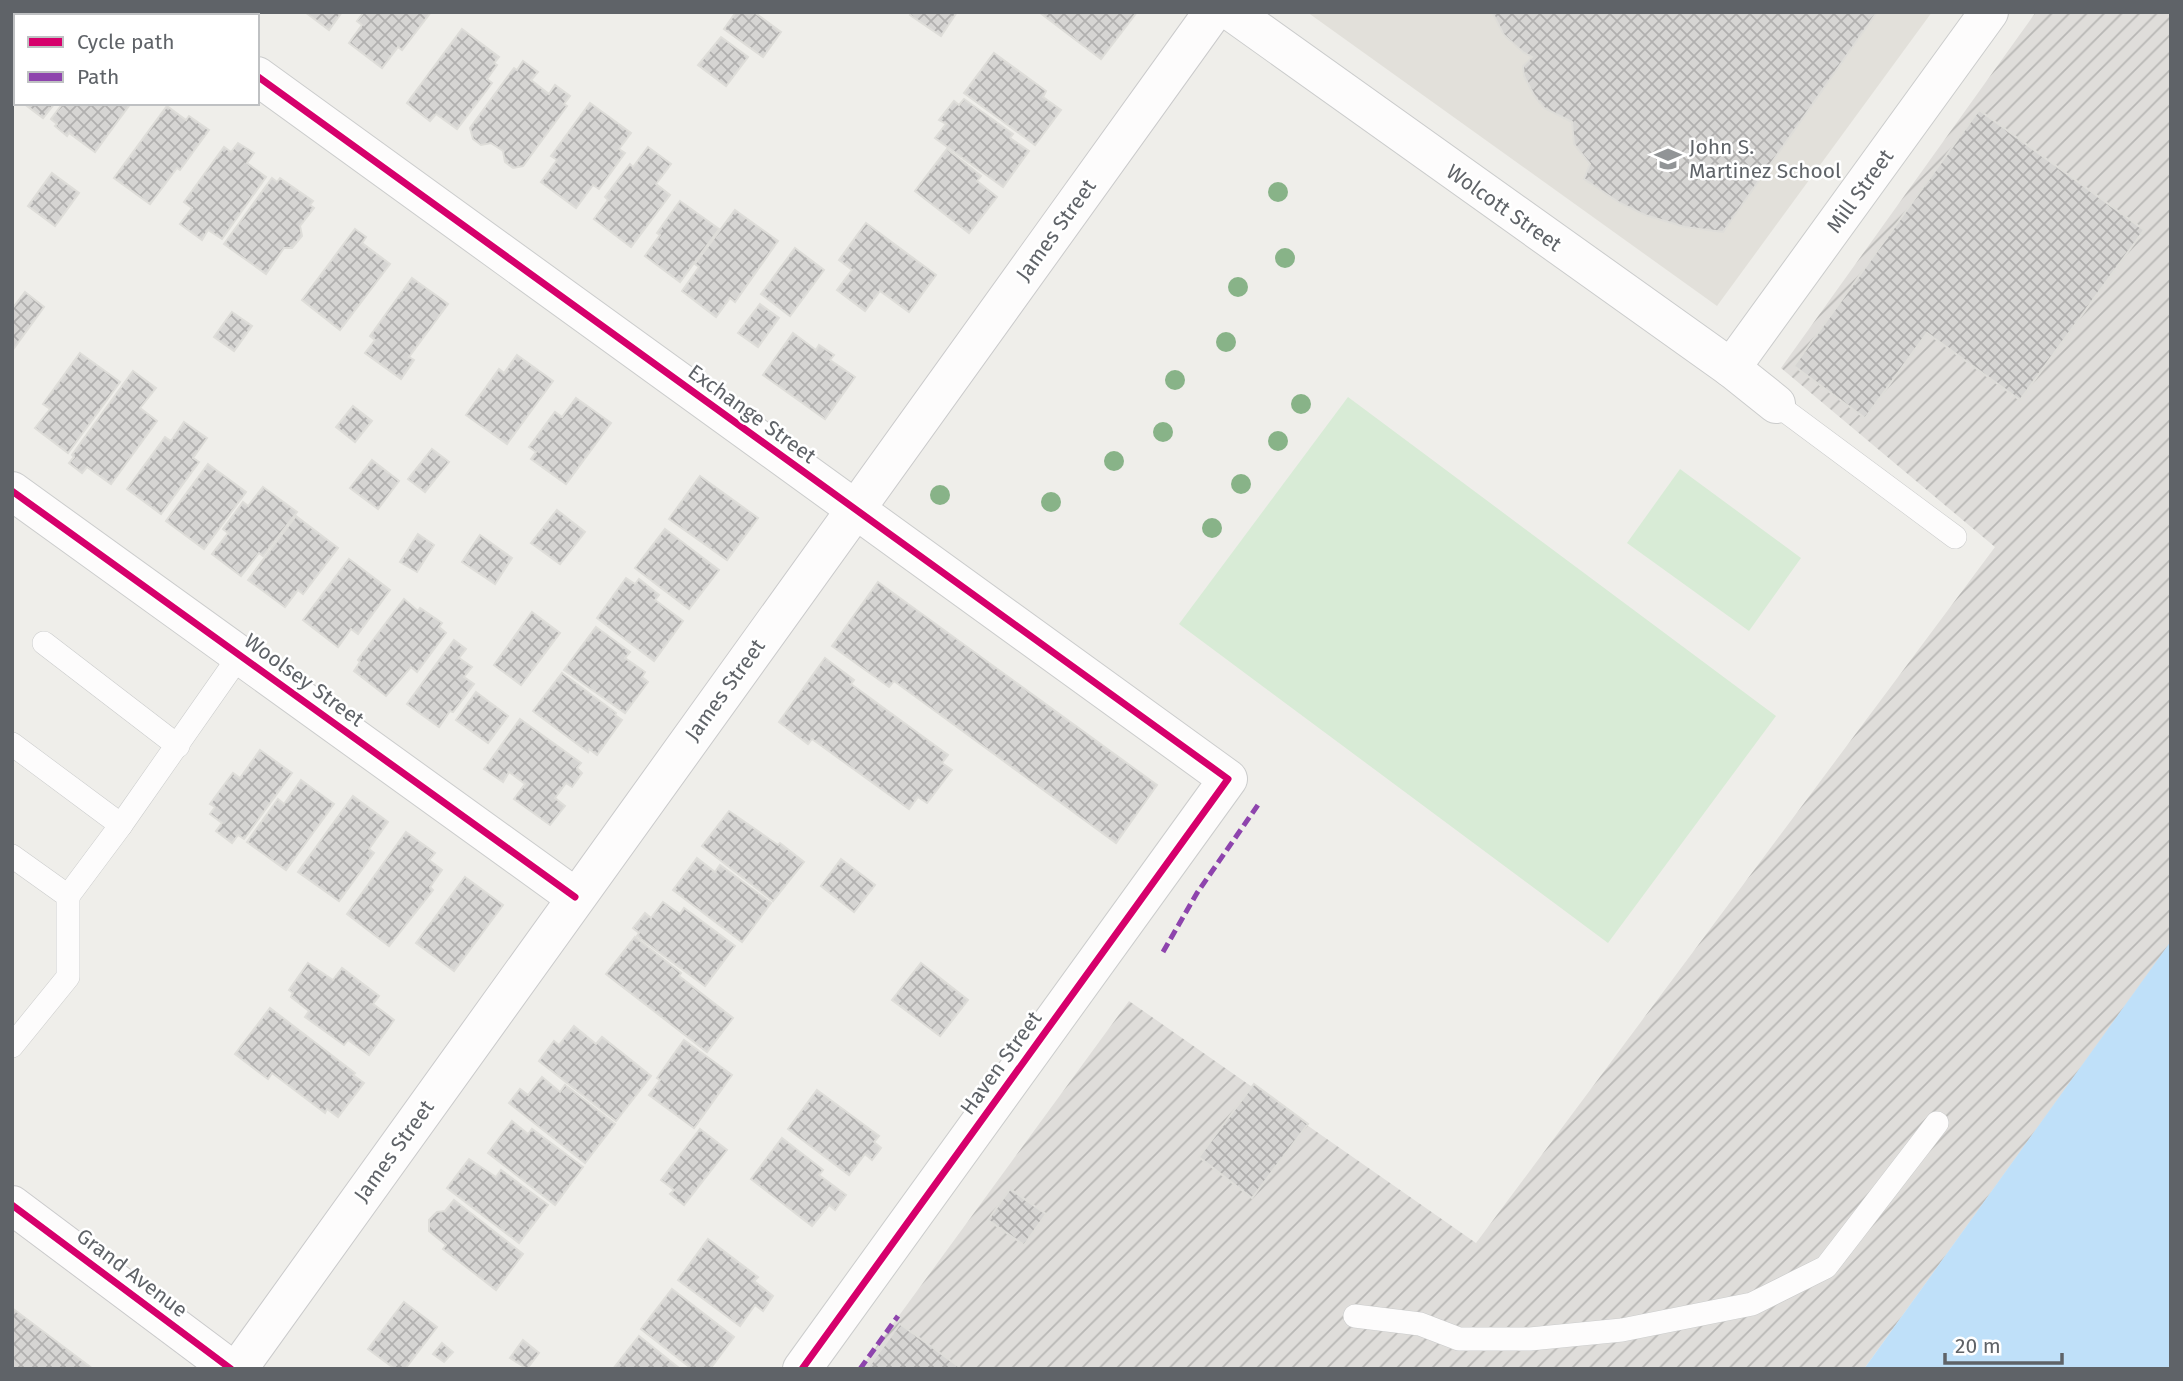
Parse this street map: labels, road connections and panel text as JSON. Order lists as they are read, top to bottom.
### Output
{
  "streets": {
    "street": [
      "Mill Street",
      "Wolcott Street",
      "James Street",
      "Exchange Street",
      "Woolsey Street",
      "Haven Street",
      "Grand Avenue"
    ]
  },
  "crossings": [
    ["Mill Street", "Wolcott Street"],
    ["James Street", "Exchange Street"],
    ["James Street", "Woolsey Street"],
    ["Exchange Street", "Haven Street"]
  ],
  "places": {
    "school or university": ["John S. Martinez School"]
  },
  "legend": ["Cycle path", "Path"],
  "scale_bar": "20 m"
}
